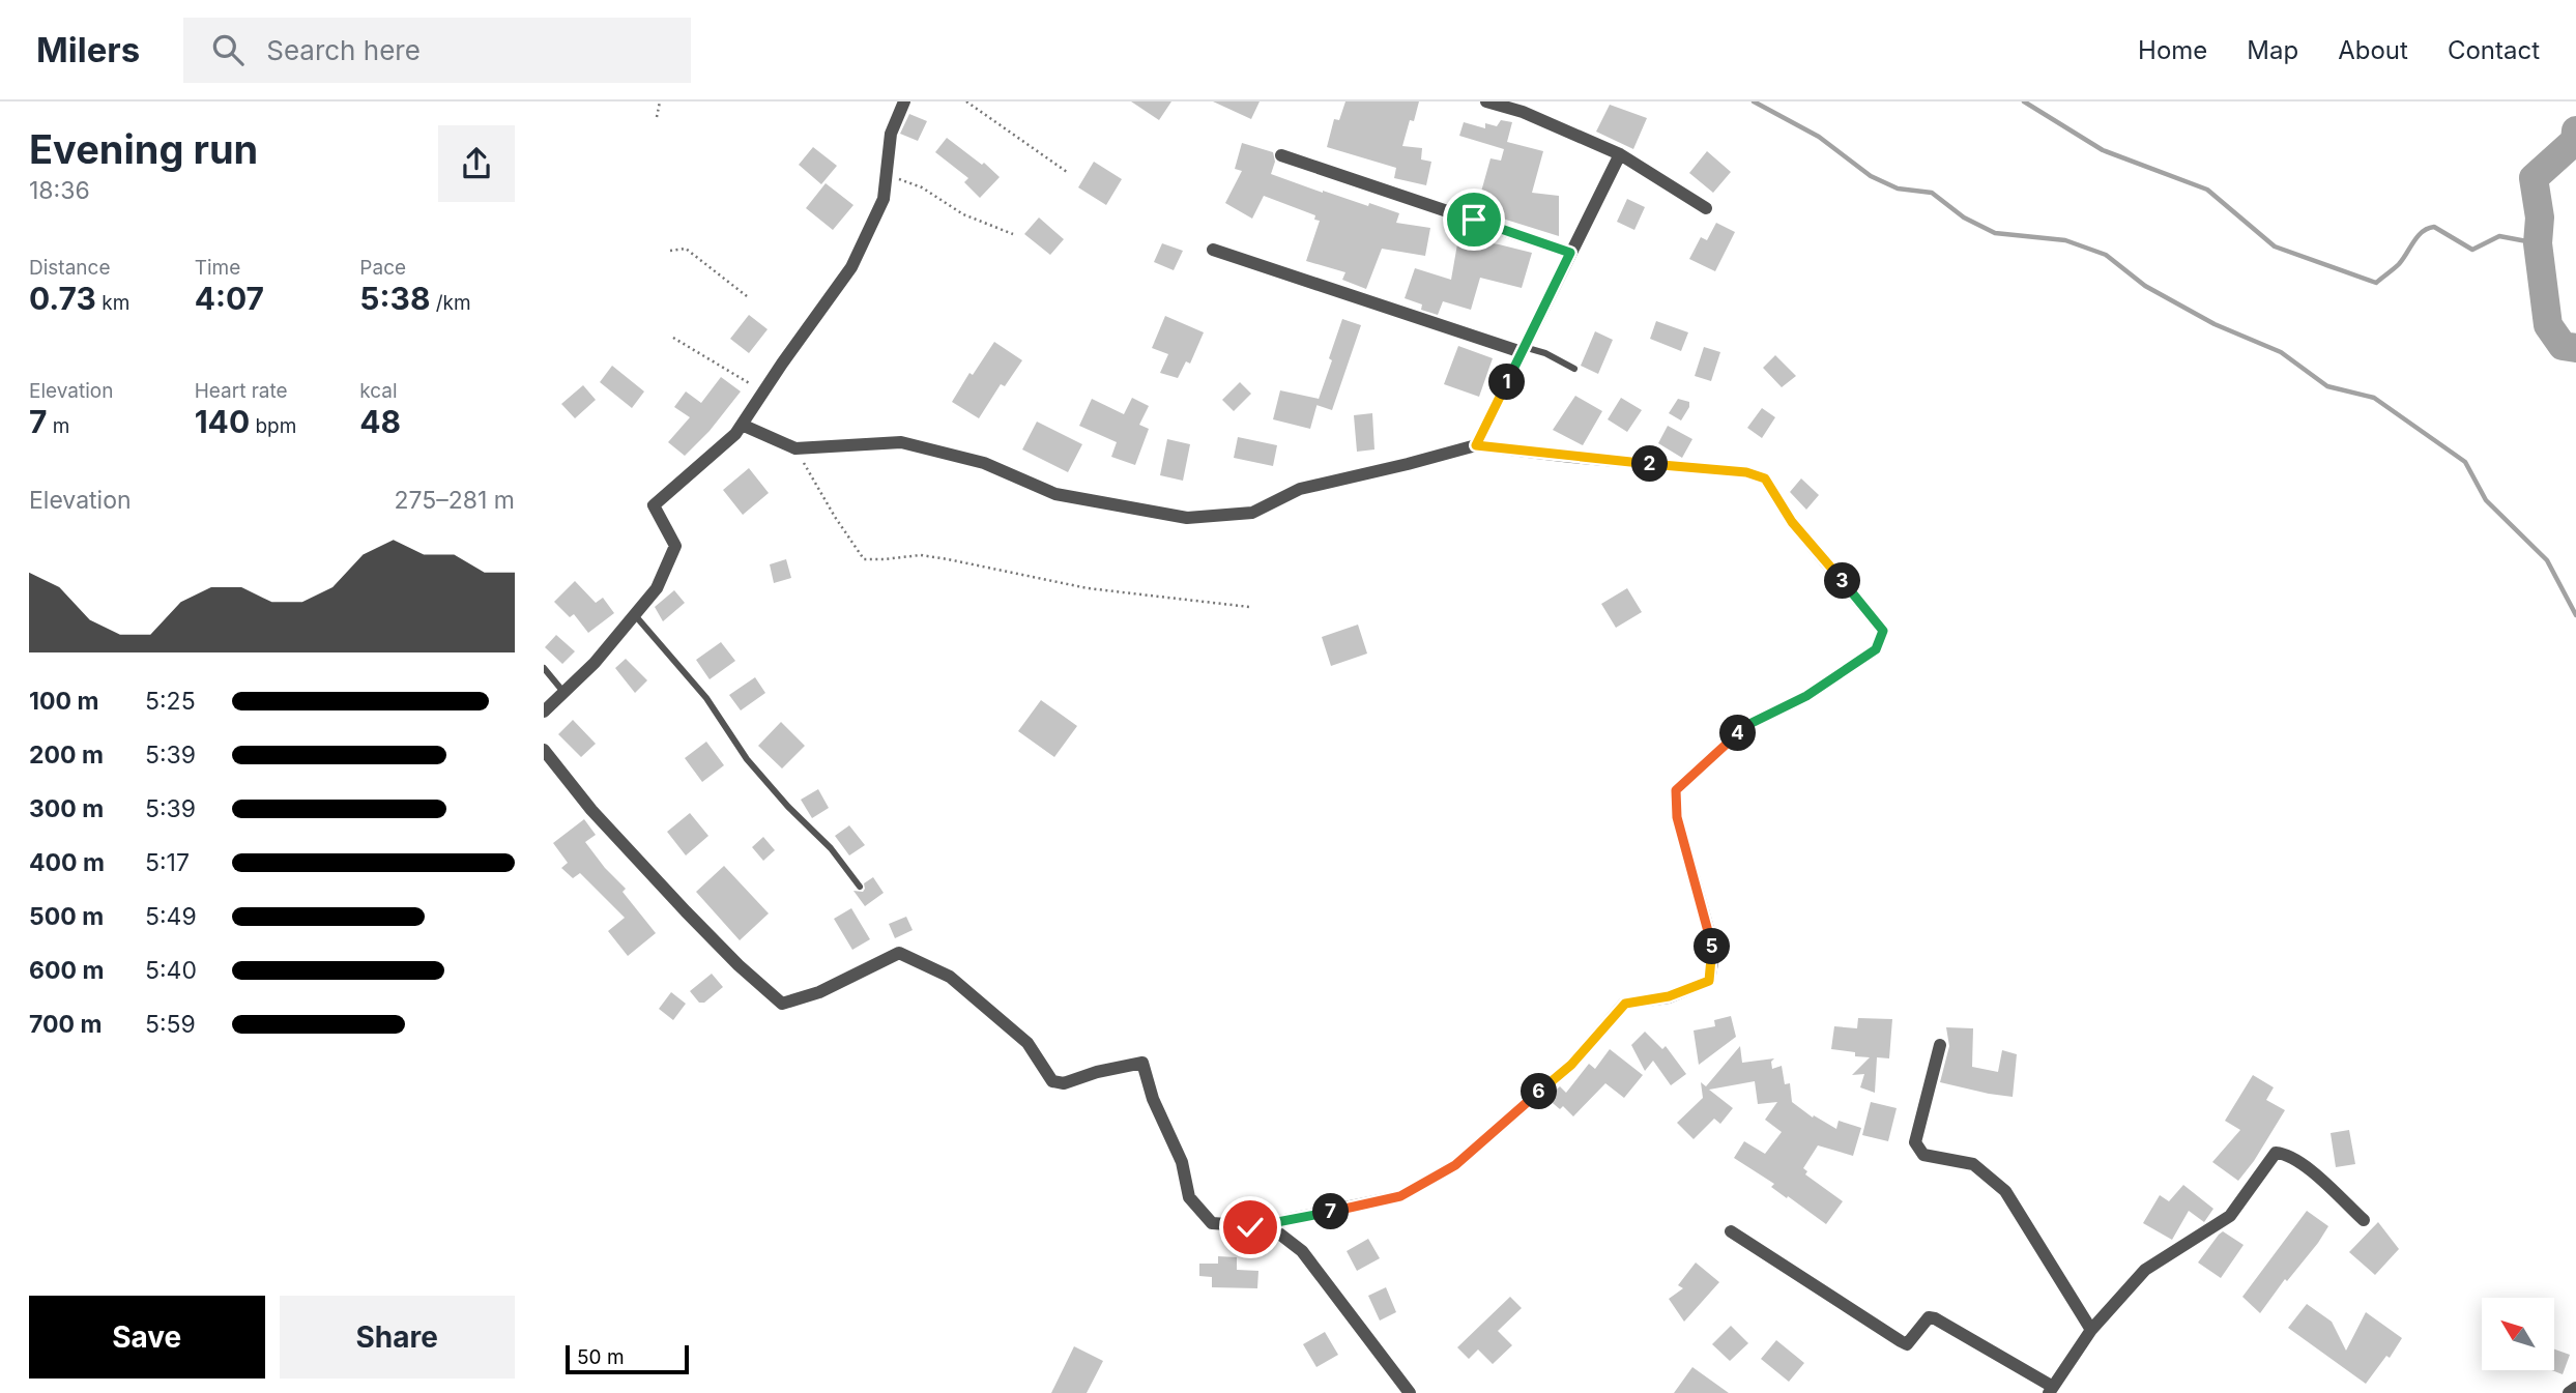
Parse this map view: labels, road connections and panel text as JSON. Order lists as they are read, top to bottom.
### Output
{
  "scale_bar": "50 m",
  "north": "top left",
  "page": {
    "header": "Milers",
    "search": "Search here",
    "nav": [
      "Home",
      "Map",
      "About",
      "Contact"
    ],
    "heading": ["Evening run", "18:36"],
    "stats": [
      ["Distance", "0.73 km"],
      ["Time", "4:07"],
      ["Pace", "5:38 /km"],
      ["Elevation", "7 m"],
      ["Heart rate", "140 bpm"],
      ["kcal", "48"]
    ],
    "pins": [
      "1",
      "2",
      "3",
      "4",
      "5",
      "6",
      "7"
    ],
    "chart": ["Elevation", "275–281 m"],
    "list": [
      {
        "name": "100 m",
        "note": "5:25"
      },
      {
        "name": "200 m",
        "note": "5:39"
      },
      {
        "name": "300 m",
        "note": "5:39"
      },
      {
        "name": "400 m",
        "note": "5:17"
      },
      {
        "name": "500 m",
        "note": "5:49"
      },
      {
        "name": "600 m",
        "note": "5:40"
      },
      {
        "name": "700 m",
        "note": "5:59"
      }
    ],
    "buttons": ["Save", "Share"],
    "scale": "50 m"
  }
}
